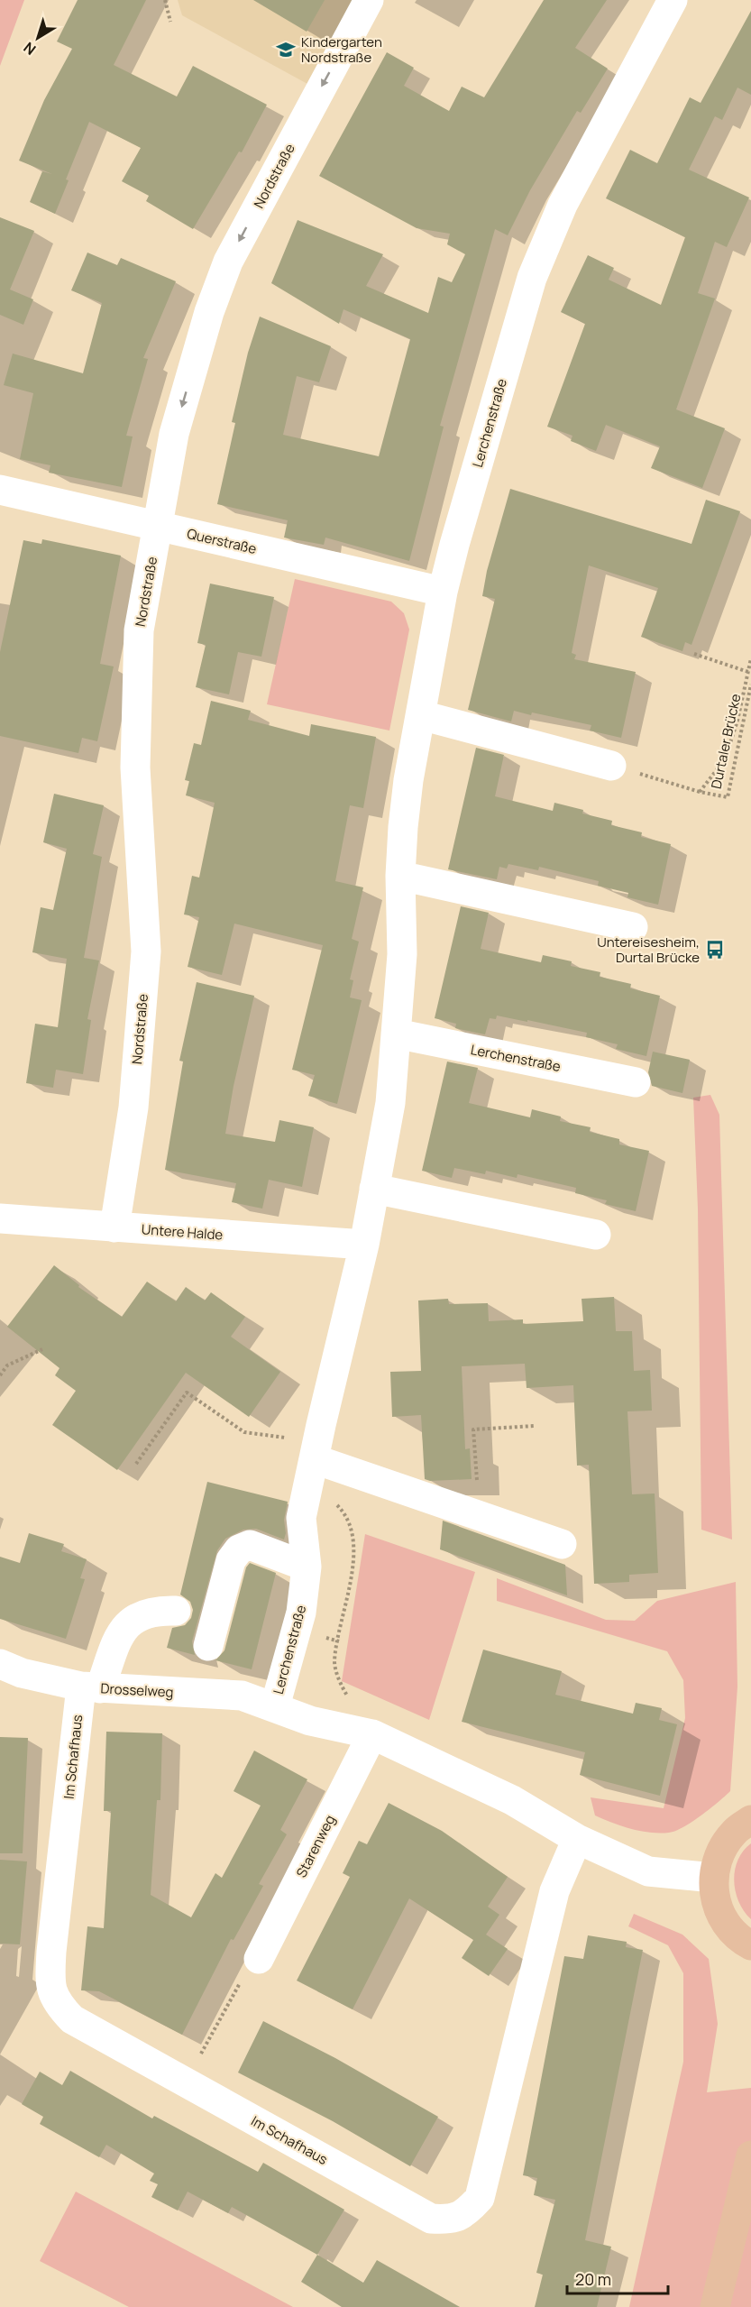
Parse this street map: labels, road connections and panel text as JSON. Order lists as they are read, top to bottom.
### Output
{
  "streets": {
    "street": [
      "Nordstraße",
      "Lerchenstraße",
      "Querstraße",
      "Untere Halde",
      "Drosselweg",
      "Im Schafhaus",
      "Starenweg"
    ],
    "path": ["Durtaler Brücke"]
  },
  "crossings": [
    ["Nordstraße", "Querstraße"],
    ["Nordstraße", "Untere Halde"],
    ["Lerchenstraße", "Querstraße"],
    ["Lerchenstraße", "Untere Halde"],
    ["Lerchenstraße", "Drosselweg"],
    ["Lerchenstraße", "Im Schafhaus"],
    ["Lerchenstraße", "Starenweg"],
    ["Drosselweg", "Im Schafhaus"]
  ],
  "one_way": ["Nordstraße"],
  "places": {
    "school or university": ["Kindergarten Nordstraße"],
    "bus stop": ["Untereisesheim, Durtal Brücke"]
  },
  "scale_bar": "20 m",
  "north": "bottom left"
}
